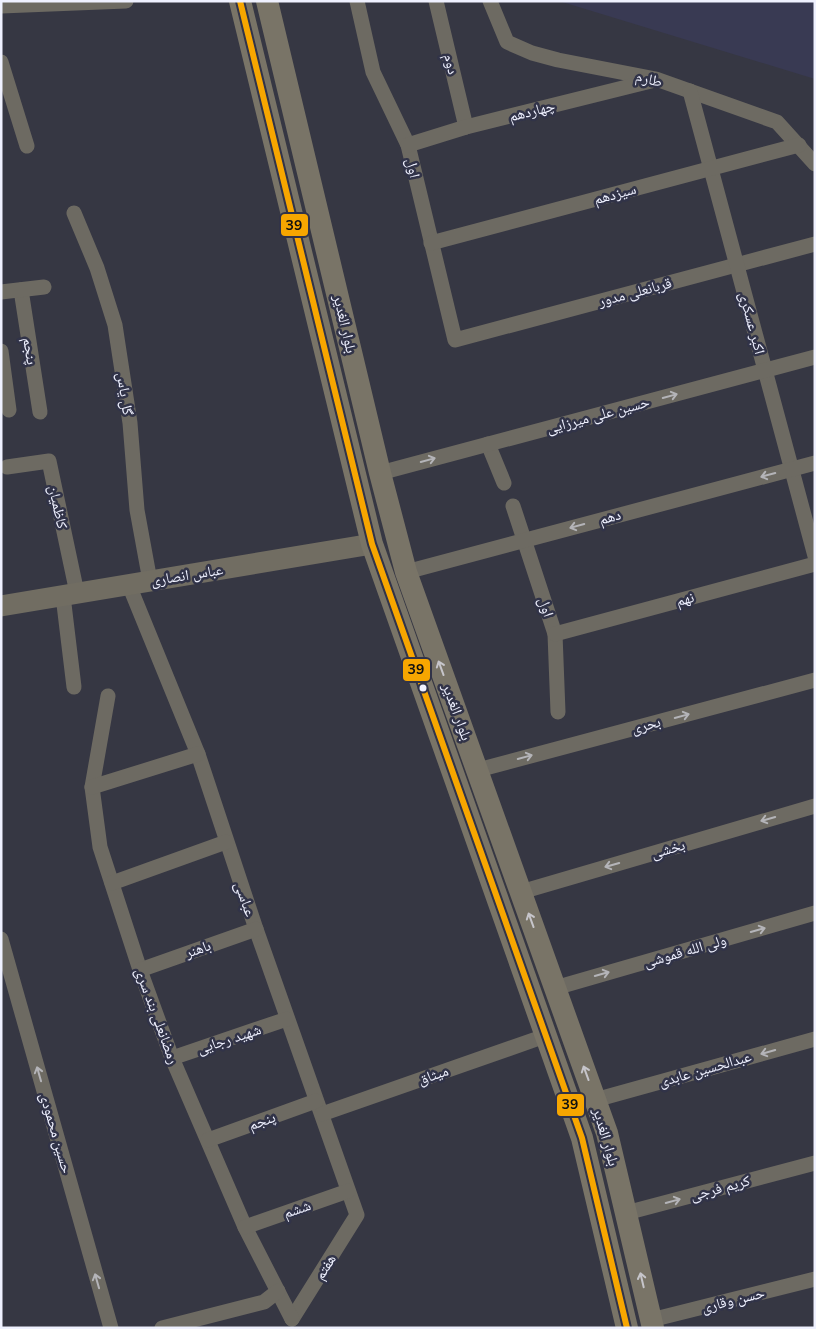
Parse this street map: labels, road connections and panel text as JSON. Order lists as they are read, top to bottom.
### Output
{
  "streets": {
    "main road": ["بلوار الغدیر"],
    "street": [
      "دوم",
      "طارم",
      "چهاردهم",
      "اول",
      "سیزدهم",
      "قربانعلی مدور",
      "اکبر عسکری",
      "پنجم",
      "گل یاس",
      "حسین علی میرزایی",
      "کاظمیان",
      "دهم",
      "عباس انصاری",
      "نهم",
      "بحری",
      "بخشی",
      "عباسی",
      "باهنر",
      "ولی الله قموشی",
      "رمضانعلی بند سری",
      "شهید رجایی",
      "عبدالحسین عابدی",
      "میثاق",
      "حسین محمودی",
      "کریم فرجی",
      "ششم",
      "هفتم",
      "حسن وقاری"
    ]
  },
  "crossings": [
    ["دوم", "چهاردهم"],
    ["طارم", "چهاردهم"],
    ["طارم", "سیزدهم"],
    ["طارم", "اکبر عسکری"],
    ["چهاردهم", "اول"],
    ["اول", "سیزدهم"],
    ["اول", "قربانعلی مدور"],
    ["اول", "دهم"],
    ["اول", "نهم"],
    ["سیزدهم", "اکبر عسکری"],
    ["قربانعلی مدور", "اکبر عسکری"],
    ["اکبر عسکری", "حسین علی میرزایی"],
    ["اکبر عسکری", "دهم"],
    ["بلوار الغدیر", "حسین علی میرزایی"],
    ["بلوار الغدیر", "دهم"],
    ["بلوار الغدیر", "عباس انصاری"],
    ["بلوار الغدیر", "بحری"],
    ["بلوار الغدیر", "بخشی"],
    ["بلوار الغدیر", "ولی الله قموشی"],
    ["بلوار الغدیر", "عبدالحسین عابدی"],
    ["بلوار الغدیر", "میثاق"],
    ["بلوار الغدیر", "کریم فرجی"],
    ["بلوار الغدیر", "حسن وقاری"],
    ["پنجم", "عباسی"],
    ["پنجم", "رمضانعلی بند سری"],
    ["پنجم", "میثاق"],
    ["گل یاس", "عباس انصاری"],
    ["کاظمیان", "عباس انصاری"],
    ["عباس انصاری", "عباسی"],
    ["عباسی", "باهنر"],
    ["عباسی", "شهید رجایی"],
    ["عباسی", "میثاق"],
    ["عباسی", "ششم"],
    ["عباسی", "هفتم"],
    ["باهنر", "رمضانعلی بند سری"],
    ["رمضانعلی بند سری", "شهید رجایی"],
    ["رمضانعلی بند سری", "ششم"],
    ["رمضانعلی بند سری", "هفتم"]
  ],
  "one_way": [
    "حسین علی میرزایی",
    "دهم",
    "بحری",
    "بخشی",
    "ولی الله قموشی",
    "عبدالحسین عابدی",
    "حسین محمودی",
    "کریم فرجی"
  ],
  "lines": ["transit line 39"]
}
